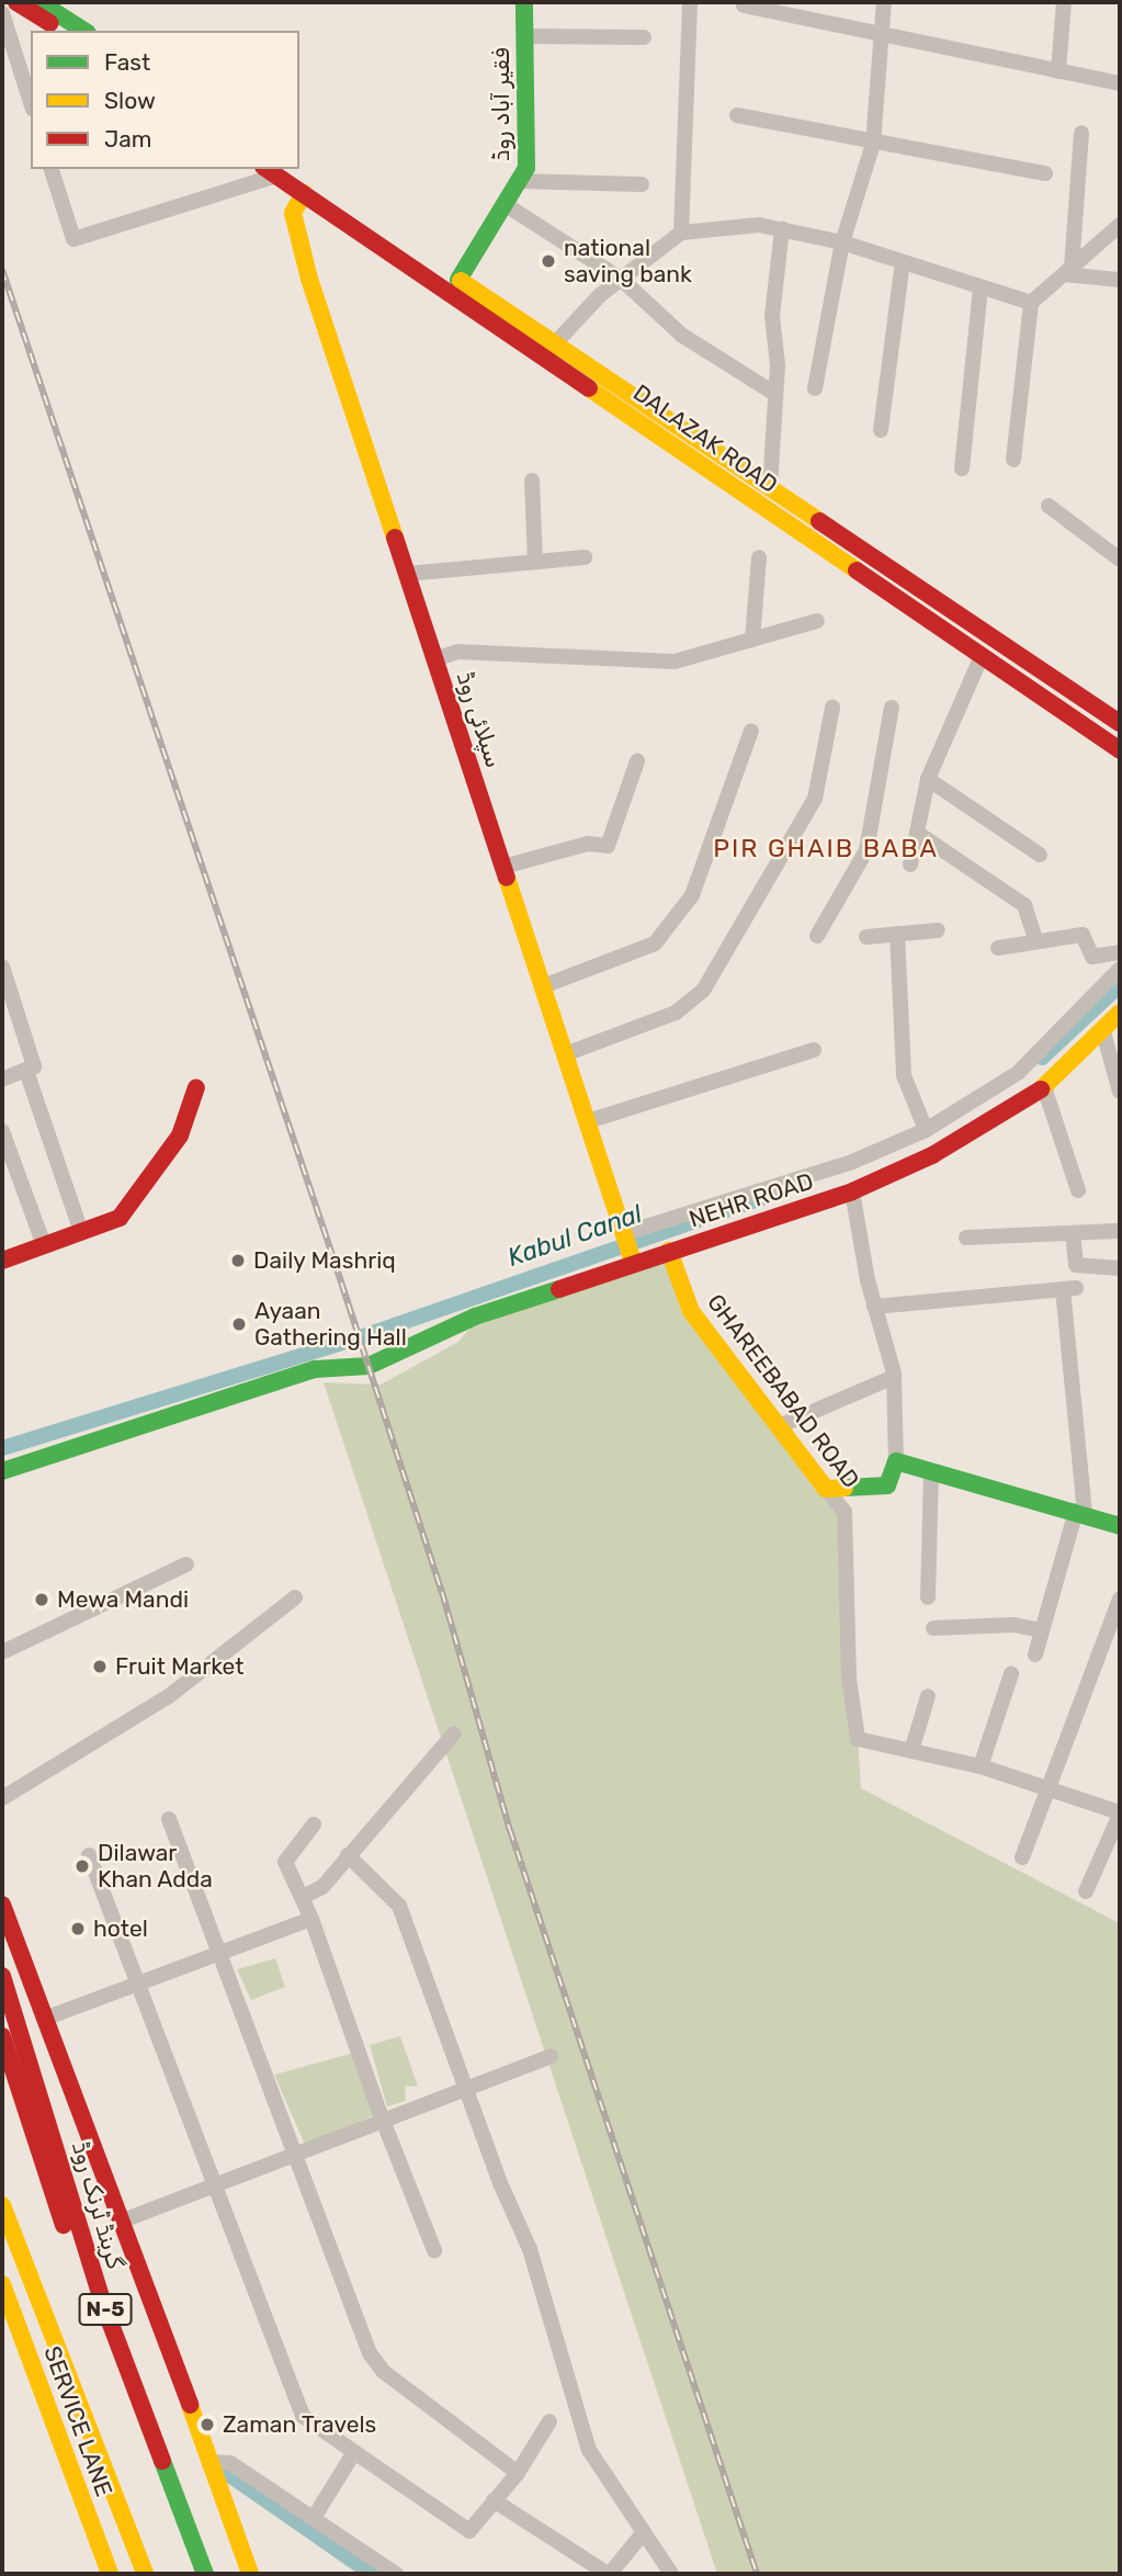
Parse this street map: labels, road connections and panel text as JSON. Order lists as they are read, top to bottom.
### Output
{
  "streets": {
    "main road": [
      "فقیر آباد روڈ",
      "DALAZAK ROAD",
      "سپلائی روڈ",
      "NEHR ROAD",
      "GHAREEBABAD ROAD",
      "گرینڈ ٹرنک روڈ",
      "N-5",
      "SERVICE LANE"
    ]
  },
  "crossings": [
    ["فقیر آباد روڈ", "DALAZAK ROAD"],
    ["DALAZAK ROAD", "سپلائی روڈ"],
    ["سپلائی روڈ", "NEHR ROAD"],
    ["NEHR ROAD", "GHAREEBABAD ROAD"]
  ],
  "districts": ["PIR GHAIB BABA"],
  "water": ["Kabul Canal"],
  "places": [
    "national saving bank",
    "Daily Mashriq",
    "Ayaan Gathering Hall",
    "Mewa Mandi",
    "Fruit Market",
    "Dilawar Khan Adda",
    "hotel",
    "Zaman Travels"
  ],
  "legend": ["Fast", "Slow", "Jam"]
}
